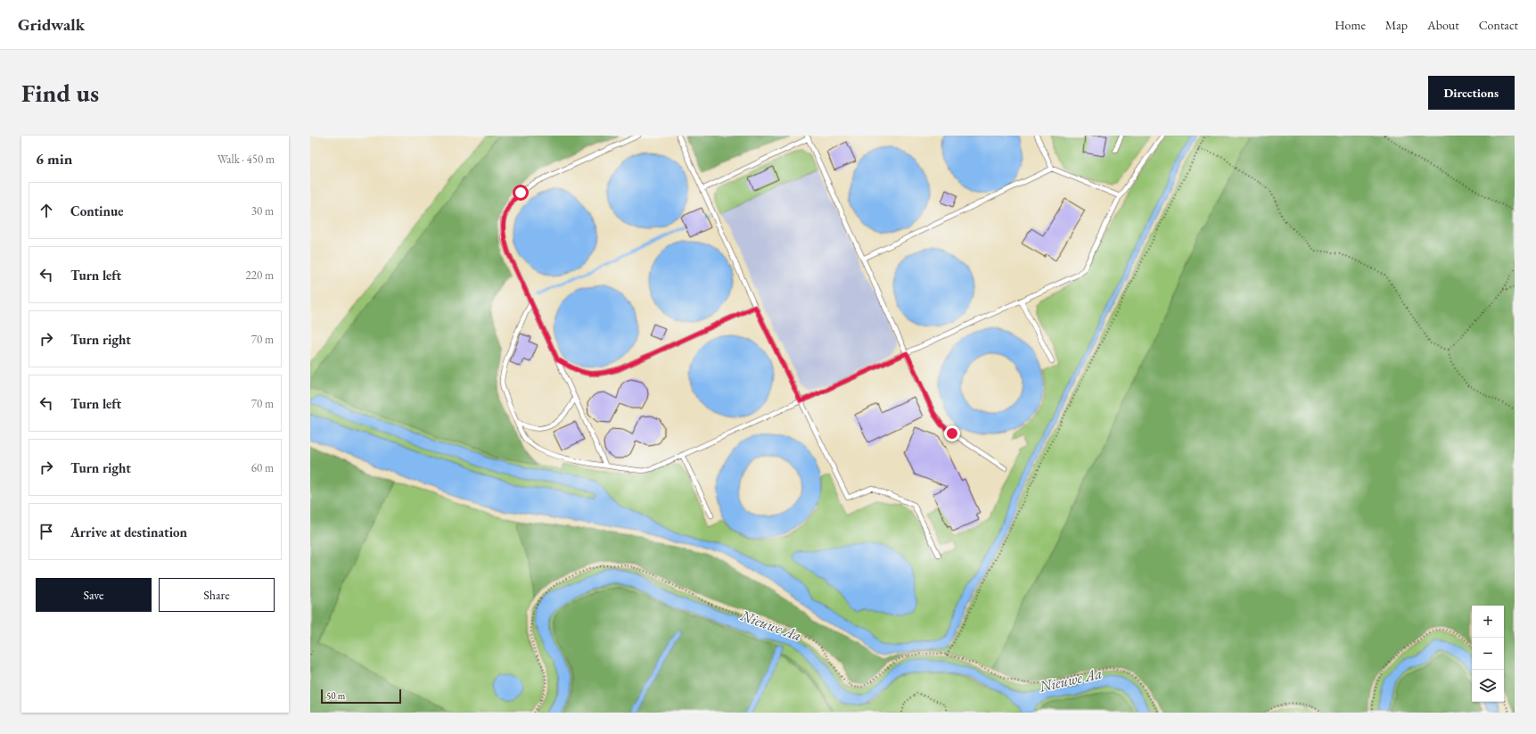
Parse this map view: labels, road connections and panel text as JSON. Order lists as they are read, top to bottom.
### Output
{
  "water": ["Nieuwe Aa"],
  "scale_bar": "50 m",
  "page": {
    "header": "Gridwalk",
    "nav": [
      "Home",
      "Map",
      "About",
      "Contact"
    ],
    "buttons": [
      "Directions",
      ["Save", "Share"]
    ],
    "title": "Find us",
    "heading": ["6 min", "Walk · 450 m"],
    "list": [
      ["Continue", "30 m"],
      ["Turn left", "220 m"],
      ["Turn right", "70 m"],
      ["Turn left", "70 m"],
      ["Turn right", "60 m"],
      "Arrive at destination"
    ],
    "map_buttons": ["+", "−"],
    "scale": "50 m"
  }
}
